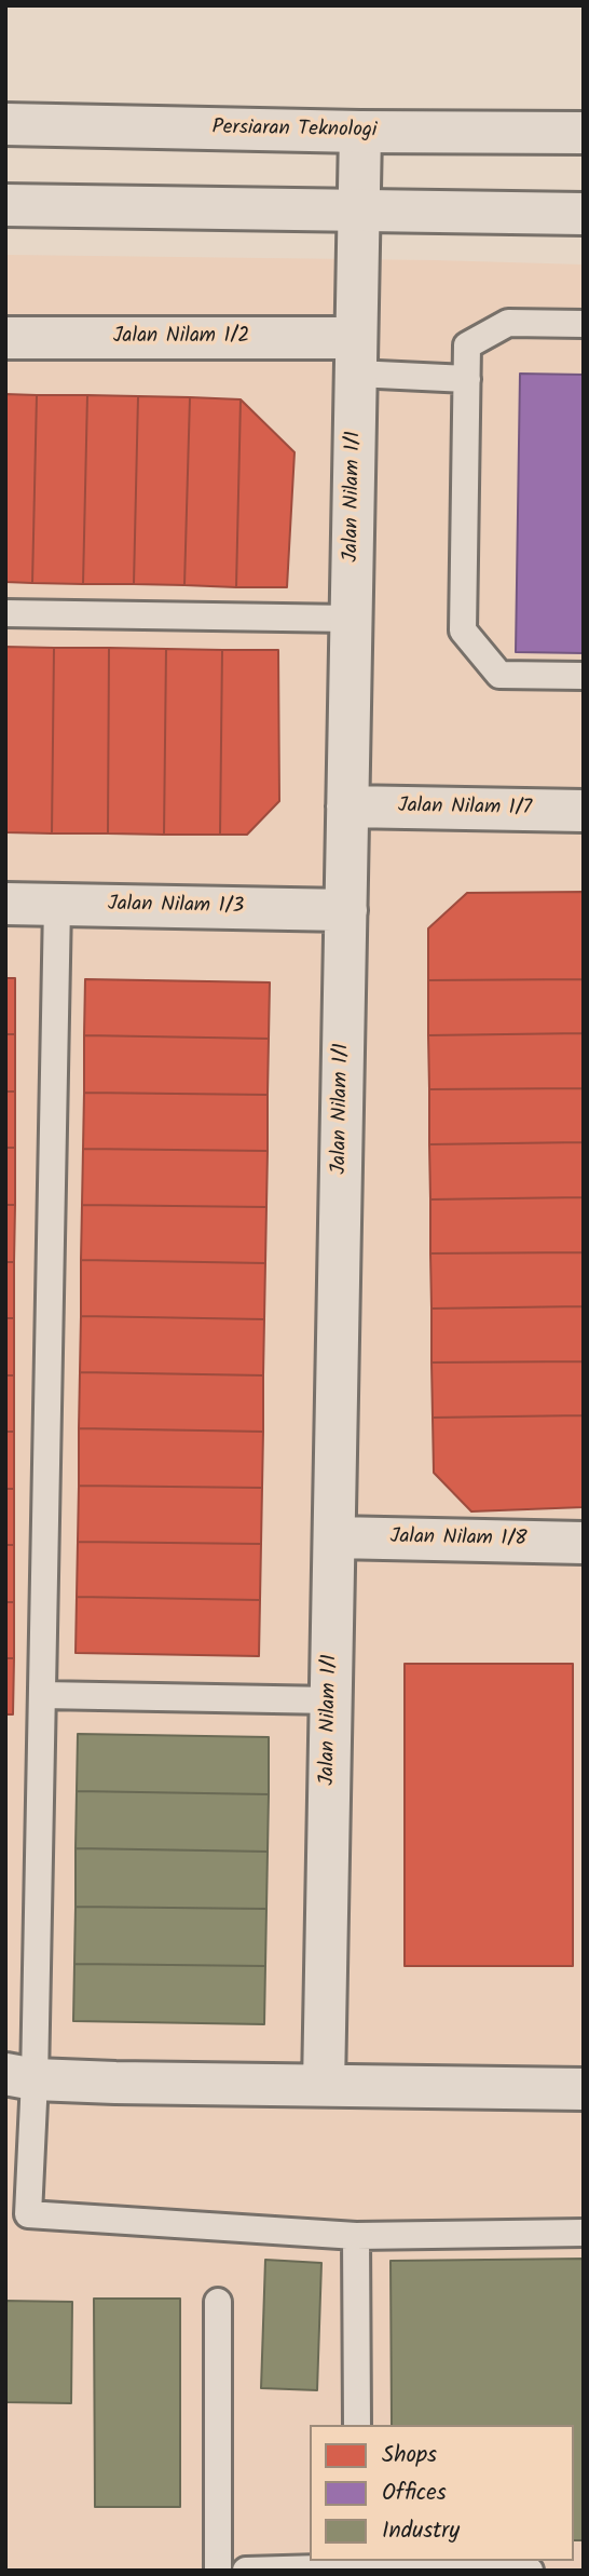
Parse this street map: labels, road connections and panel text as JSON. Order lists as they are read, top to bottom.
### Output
{
  "streets": {
    "street": [
      "Persiaran Teknologi",
      "Jalan Nilam 1/2",
      "Jalan Nilam 1/1",
      "Jalan Nilam 1/7",
      "Jalan Nilam 1/3",
      "Jalan Nilam 1/8"
    ]
  },
  "crossings": [
    ["Persiaran Teknologi", "Jalan Nilam 1/1"],
    ["Jalan Nilam 1/2", "Jalan Nilam 1/1"],
    ["Jalan Nilam 1/1", "Jalan Nilam 1/7"],
    ["Jalan Nilam 1/1", "Jalan Nilam 1/3"],
    ["Jalan Nilam 1/1", "Jalan Nilam 1/8"]
  ],
  "legend": ["Shops", "Offices", "Industry"]
}
